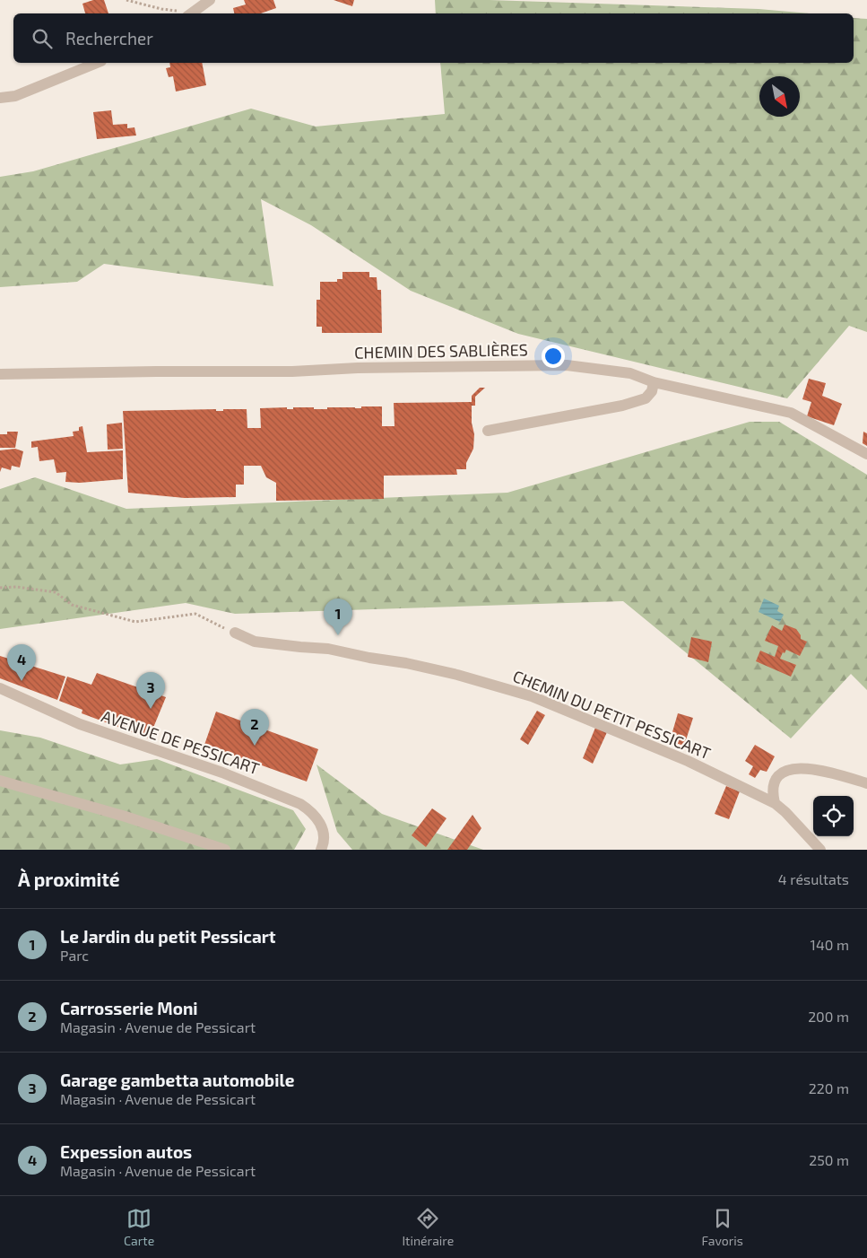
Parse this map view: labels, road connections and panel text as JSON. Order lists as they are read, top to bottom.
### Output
{
  "streets": {
    "street": ["CHEMIN DES SABLIÈRES", "CHEMIN DU PETIT PESSICART", "AVENUE DE PESSICART"]
  },
  "north": "bottom right",
  "page": {
    "search": "Rechercher",
    "pins": [
      "1",
      "4",
      "3",
      "2"
    ],
    "heading": ["À proximité", "4 résultats"],
    "list": [
      {
        "mark": "1",
        "name": "Le Jardin du petit Pessicart",
        "note": "Parc",
        "value": "140 m"
      },
      {
        "mark": "2",
        "name": "Carrosserie Moni",
        "note": "Magasin · Avenue de Pessicart",
        "value": "200 m"
      },
      {
        "mark": "3",
        "name": "Garage gambetta automobile",
        "note": "Magasin · Avenue de Pessicart",
        "value": "220 m"
      },
      {
        "mark": "4",
        "name": "Expession autos",
        "note": "Magasin · Avenue de Pessicart",
        "value": "250 m"
      }
    ],
    "nav": ["Carte", "Itinéraire", "Favoris"]
  }
}
